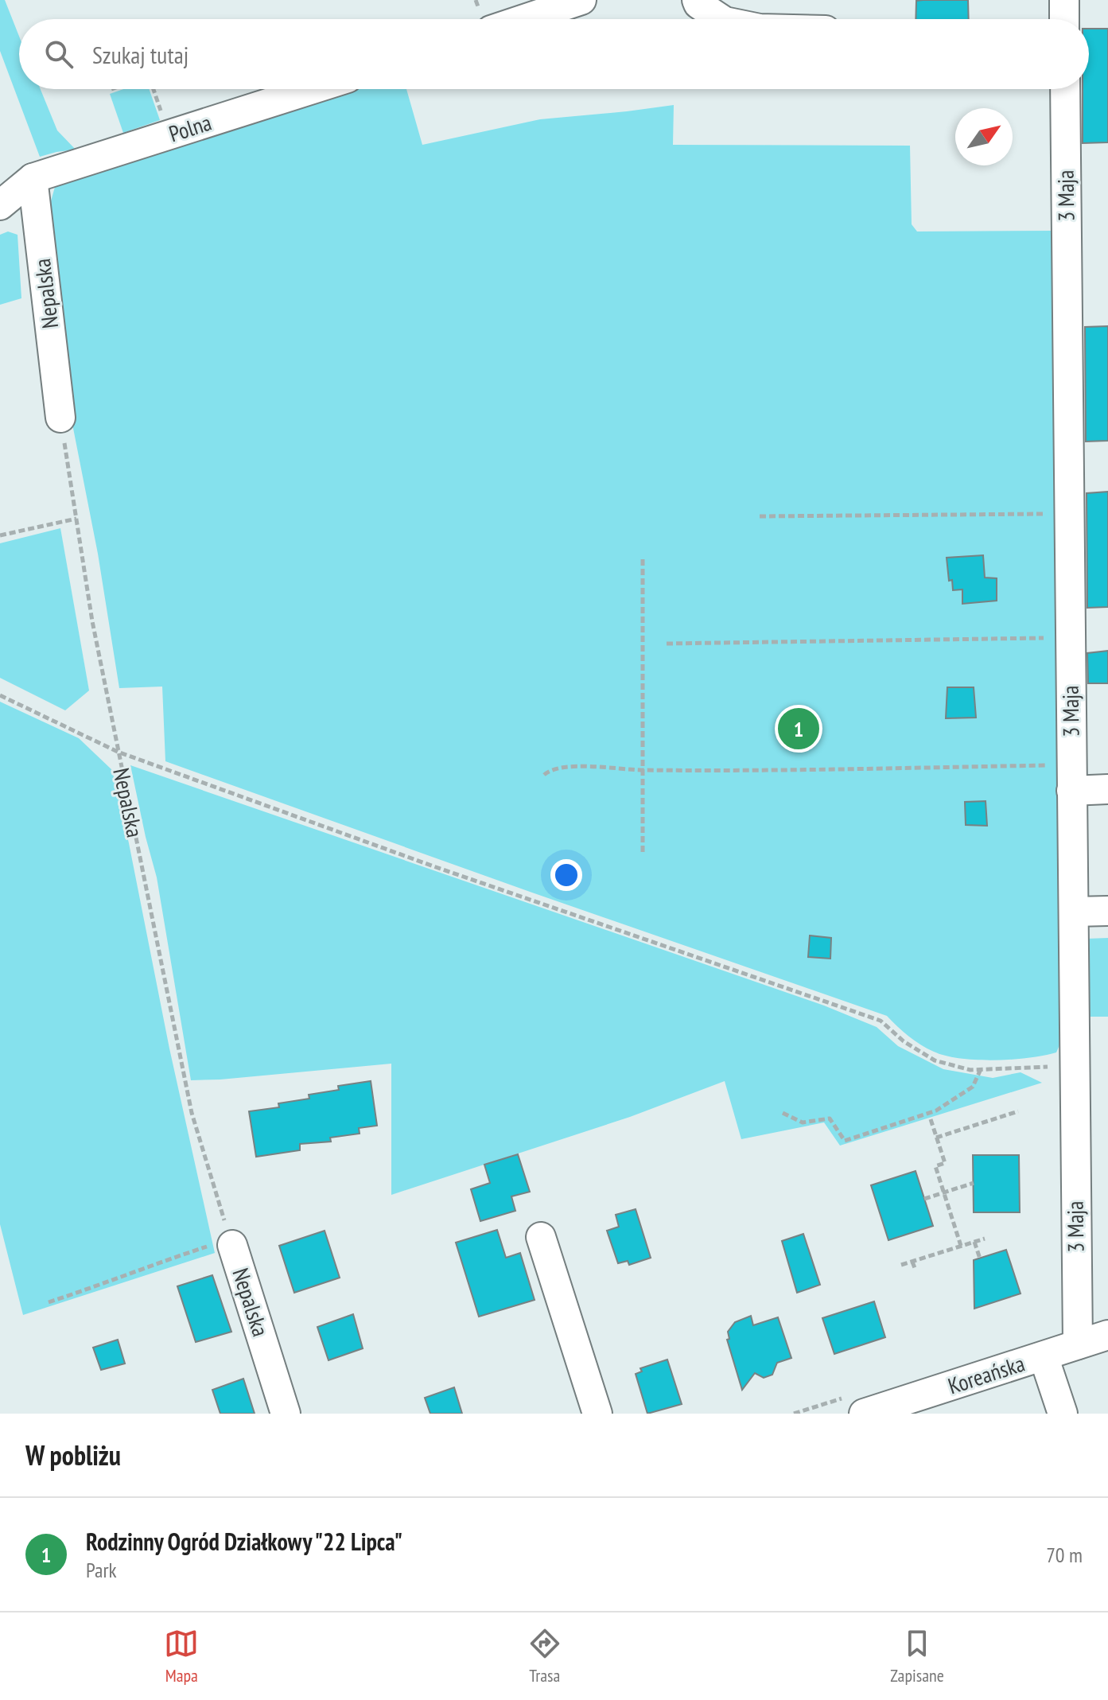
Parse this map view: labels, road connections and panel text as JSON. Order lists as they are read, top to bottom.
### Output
{
  "streets": {
    "street": [
      "Polna",
      "3 Maja",
      "Nepalska",
      "Koreańska"
    ]
  },
  "crossings": [
    ["Polna", "Nepalska"],
    ["3 Maja", "Koreańska"]
  ],
  "north": "top right",
  "page": {
    "search": "Szukaj tutaj",
    "pins": "1",
    "heading": "W pobliżu",
    "list": [
      {
        "mark": "1",
        "name": "Rodzinny Ogród Działkowy \"22 Lipca\"",
        "note": "Park",
        "value": "70 m"
      }
    ],
    "nav": ["Mapa", "Trasa", "Zapisane"]
  }
}
